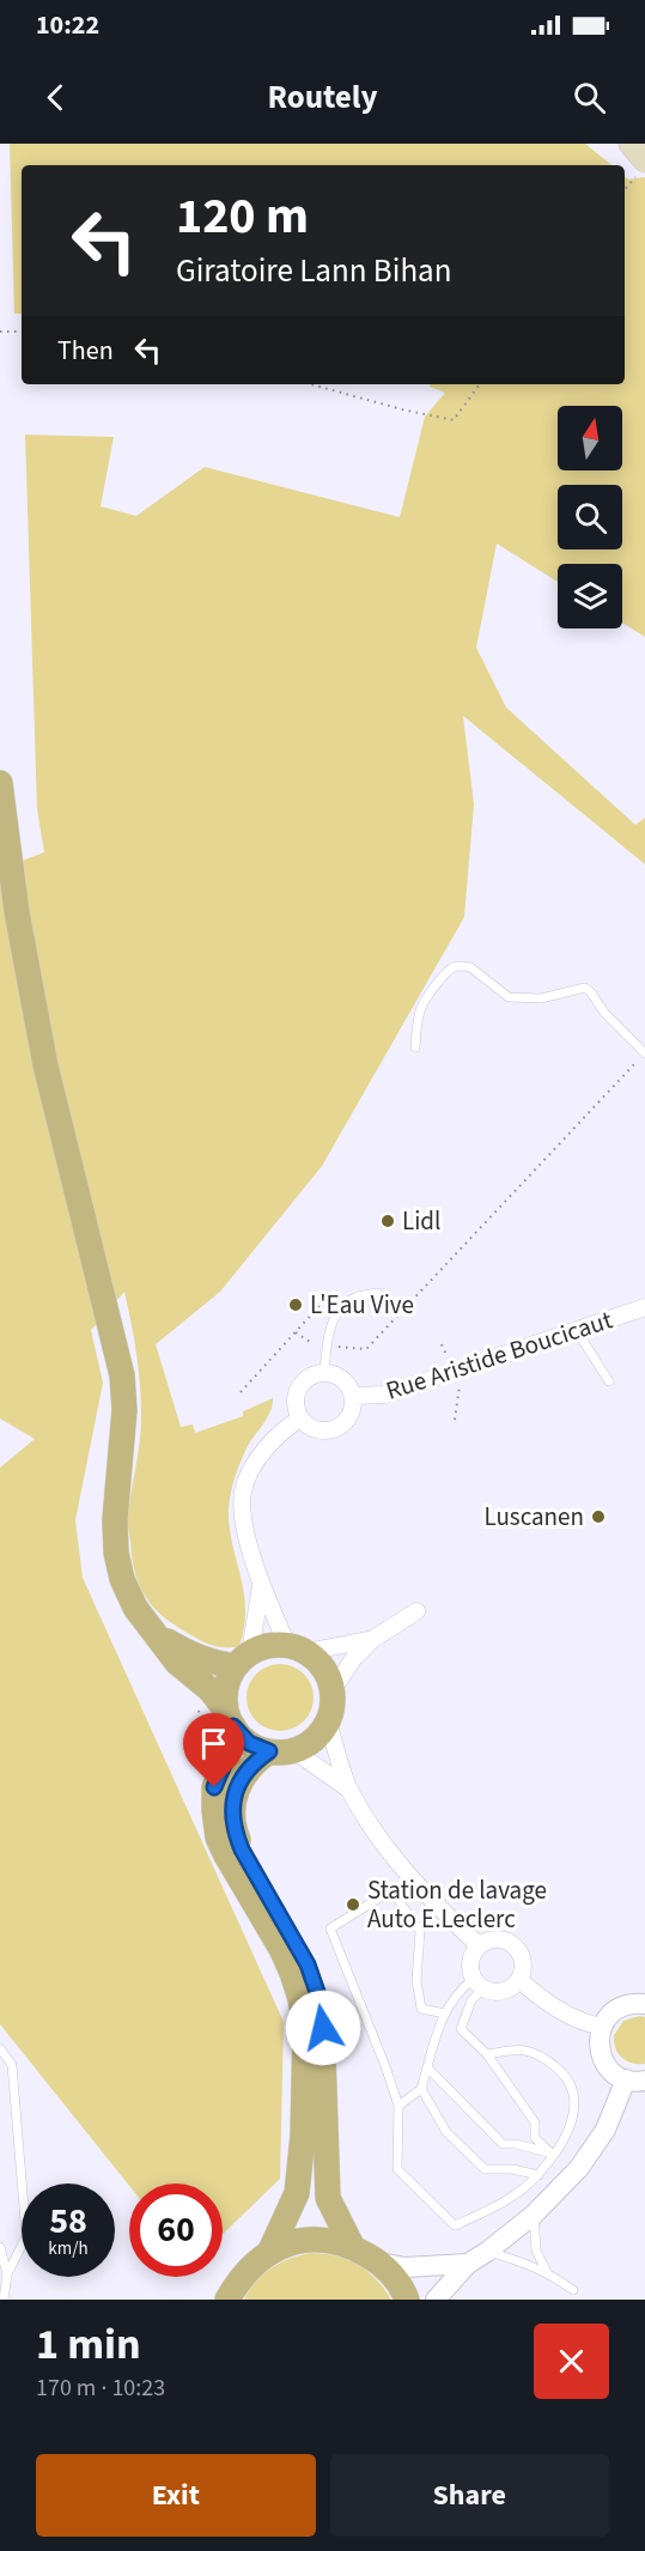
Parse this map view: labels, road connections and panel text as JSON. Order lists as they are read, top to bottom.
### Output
{
  "streets": {
    "street": ["Rue Aristide Boucicaut"]
  },
  "places": [
    "Lidl",
    "L'Eau Vive",
    "Luscanen",
    "Station de lavage Auto E.Leclerc"
  ],
  "north": "top",
  "page": {
    "status": "10:22",
    "header": "Routely",
    "turn": ["120 m", "Giratoire Lann Bihan"],
    "then": "Then",
    "speed": "58 km/h",
    "limit": "60",
    "heading": ["1 min", "170 m · 10:23"],
    "buttons": ["Exit", "Share"]
  }
}
